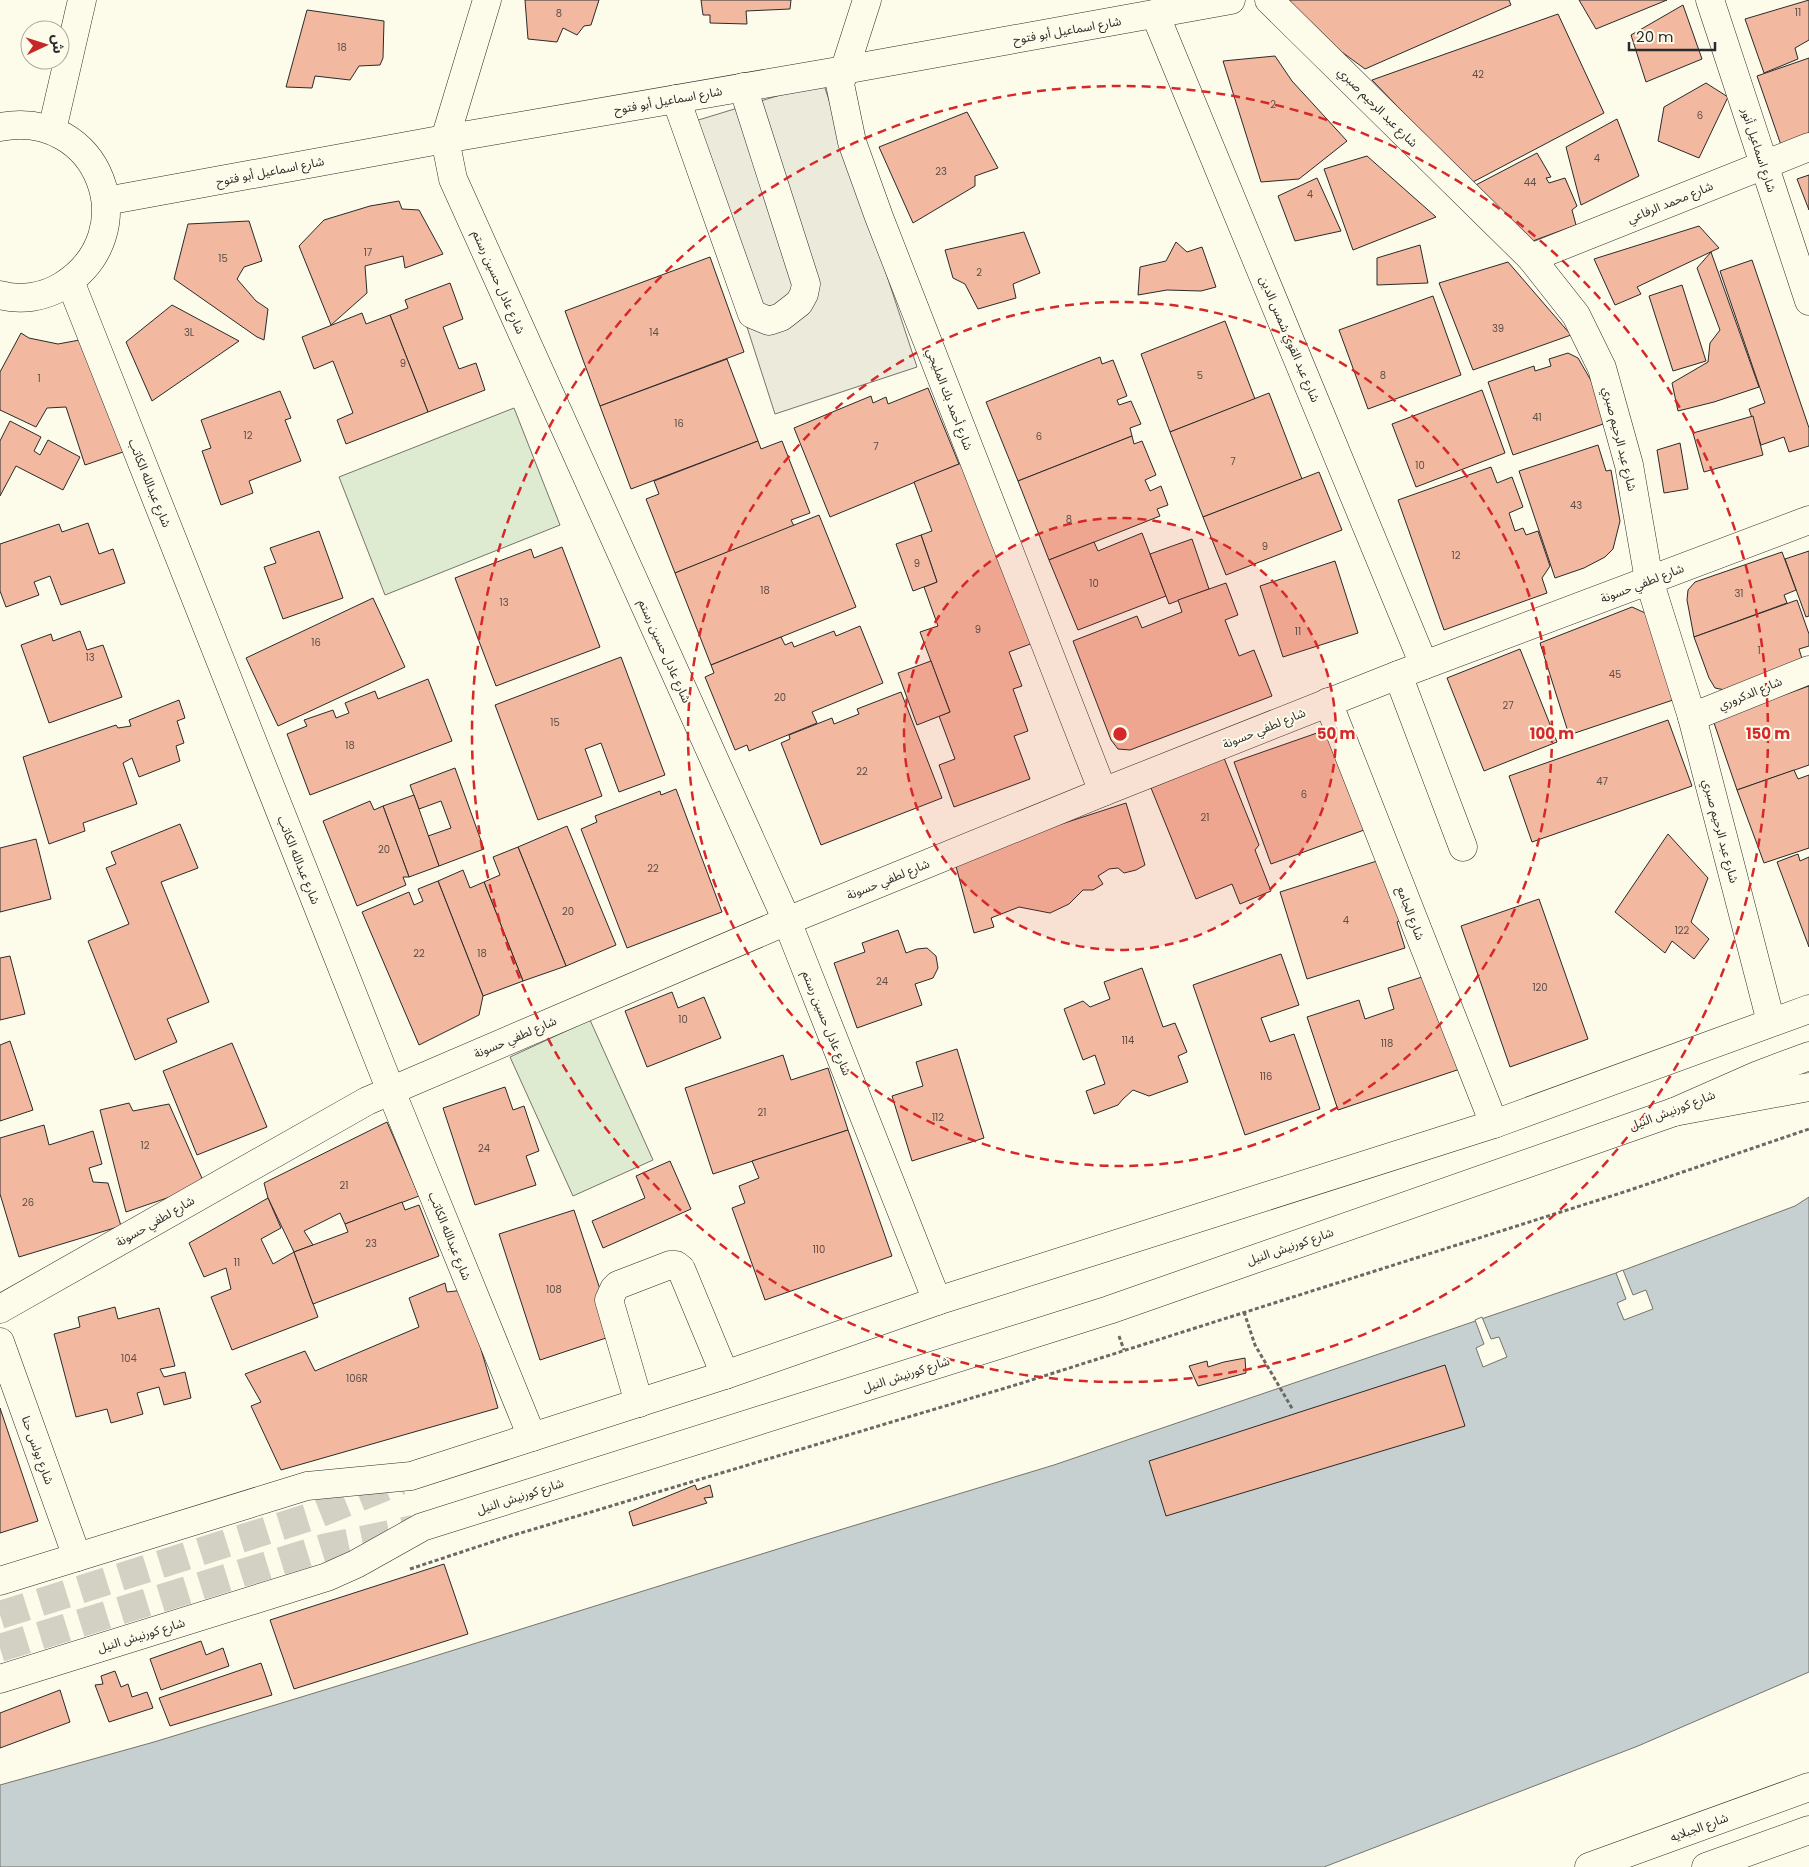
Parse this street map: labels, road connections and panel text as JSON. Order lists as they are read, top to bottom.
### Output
{
  "streets": {
    "main road": [
      "شارع اسماعيل أبو فتوح",
      "شارع عبد الرحيم صبري",
      "شارع اسماعيل أنور",
      "شارع محمد الرفاعي",
      "شارع عادل حسين رستم",
      "شارع عبد القوي شمس الدين",
      "شارع أحمد بك المليجي",
      "شارع عبدالله الكاتب",
      "شارع لطفي حسونة",
      "شارع الدكروري",
      "شارع الجامع",
      "شارع كورنيش النيل",
      "شارع بولس حنا",
      "شارع الجبلايه"
    ]
  },
  "crossings": [
    ["شارع اسماعيل أبو فتوح", "شارع عادل حسين رستم"],
    ["شارع اسماعيل أبو فتوح", "شارع عبد القوي شمس الدين"],
    ["شارع اسماعيل أبو فتوح", "شارع أحمد بك المليجي"],
    ["شارع عبد الرحيم صبري", "شارع محمد الرفاعي"],
    ["شارع عبد الرحيم صبري", "شارع لطفي حسونة"],
    ["شارع عبد الرحيم صبري", "شارع الدكروري"],
    ["شارع اسماعيل أنور", "شارع محمد الرفاعي"],
    ["شارع عادل حسين رستم", "شارع لطفي حسونة"],
    ["شارع عبد القوي شمس الدين", "شارع لطفي حسونة"],
    ["شارع أحمد بك المليجي", "شارع لطفي حسونة"],
    ["شارع عبدالله الكاتب", "شارع لطفي حسونة"],
    ["شارع لطفي حسونة", "شارع الجامع"]
  ],
  "house_numbers": [
    "11",
    "8",
    "18",
    "42",
    "2",
    "6",
    "4",
    "23",
    "44",
    "4",
    "17",
    "15",
    "2",
    "39",
    "3L",
    "14",
    "9",
    "5",
    "8",
    "1",
    "41",
    "16",
    "12",
    "6",
    "7",
    "7",
    "10",
    "43",
    "8",
    "9",
    "12",
    "9",
    "10",
    "18",
    "31",
    "13",
    "9",
    "11",
    "16",
    "1",
    "13",
    "45",
    "20",
    "27",
    "15",
    "18",
    "22",
    "47",
    "6",
    "21",
    "20",
    "22",
    "20",
    "4",
    "122",
    "22",
    "18",
    "24",
    "120",
    "10",
    "114",
    "118",
    "116",
    "21",
    "112",
    "12",
    "24",
    "21",
    "26",
    "23",
    "110",
    "11",
    "108",
    "104",
    "106R"
  ],
  "scale_bar": "20 m",
  "north": "right",
  "rings": ["50 m", "100 m", "150 m"]
}
